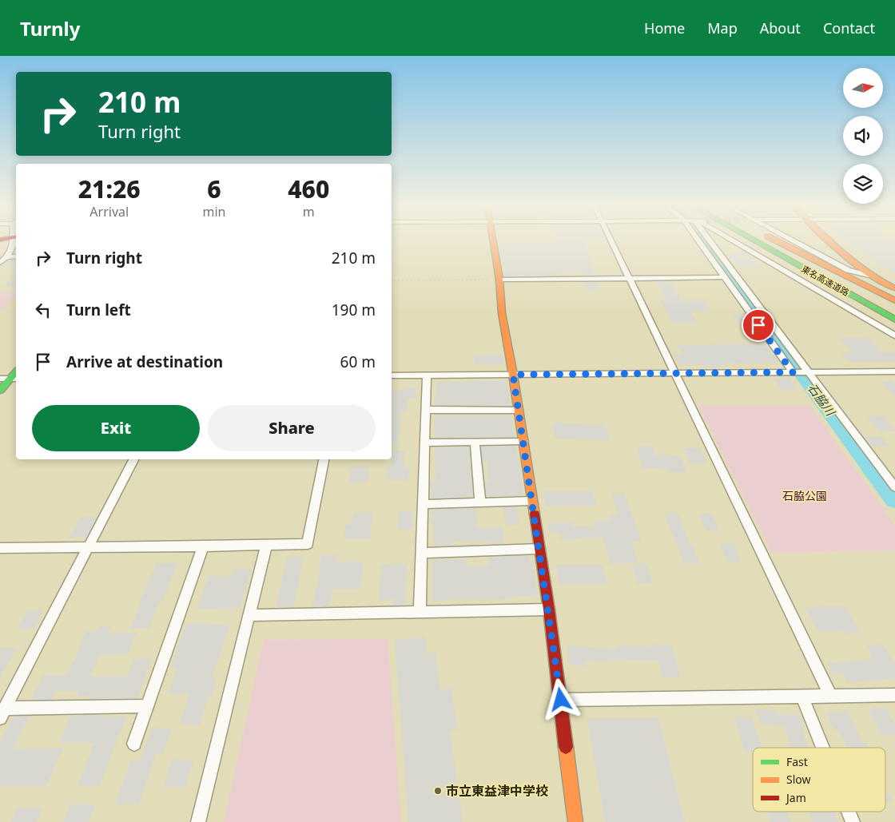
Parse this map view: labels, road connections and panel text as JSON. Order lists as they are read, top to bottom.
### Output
{
  "streets": {
    "main road": ["東名高速道路"]
  },
  "water": ["石脇川"],
  "parks": ["石脇公園"],
  "places": ["市立東益津中学校"],
  "legend": ["Fast", "Slow", "Jam"],
  "north": "right",
  "page": {
    "header": "Turnly",
    "nav": [
      "Home",
      "Map",
      "About",
      "Contact"
    ],
    "turn": ["210 m", "Turn right"],
    "eta": [
      "21:26",
      "Arrival",
      "6",
      "min",
      "460",
      "m"
    ],
    "list": [
      {
        "name": "Turn right",
        "value": "210 m"
      },
      {
        "name": "Turn left",
        "value": "190 m"
      },
      {
        "name": "Arrive at destination",
        "value": "60 m"
      }
    ],
    "buttons": ["Exit", "Share"]
  }
}
